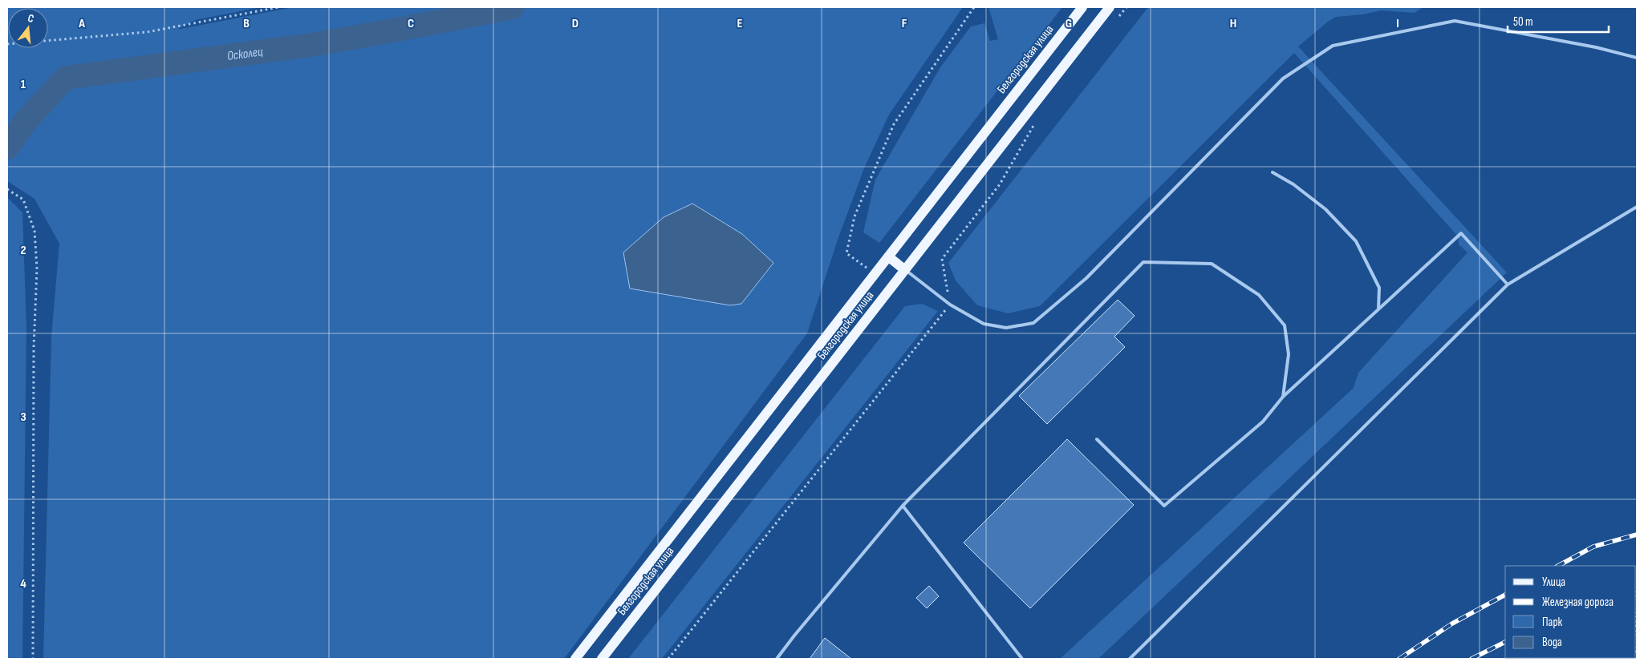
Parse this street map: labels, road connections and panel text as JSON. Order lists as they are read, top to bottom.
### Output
{
  "streets": {
    "main road": ["Белгородская улица"]
  },
  "water": ["Осколец"],
  "legend": [
    "Улица",
    "Железная дорога",
    "Парк",
    "Вода"
  ],
  "scale_bar": "50 m",
  "north": "top",
  "grid": {
    "columns": [
      "A",
      "B",
      "C",
      "D",
      "E",
      "F",
      "G",
      "H",
      "I"
    ],
    "rows": [
      "1",
      "2",
      "3",
      "4"
    ]
  }
}
